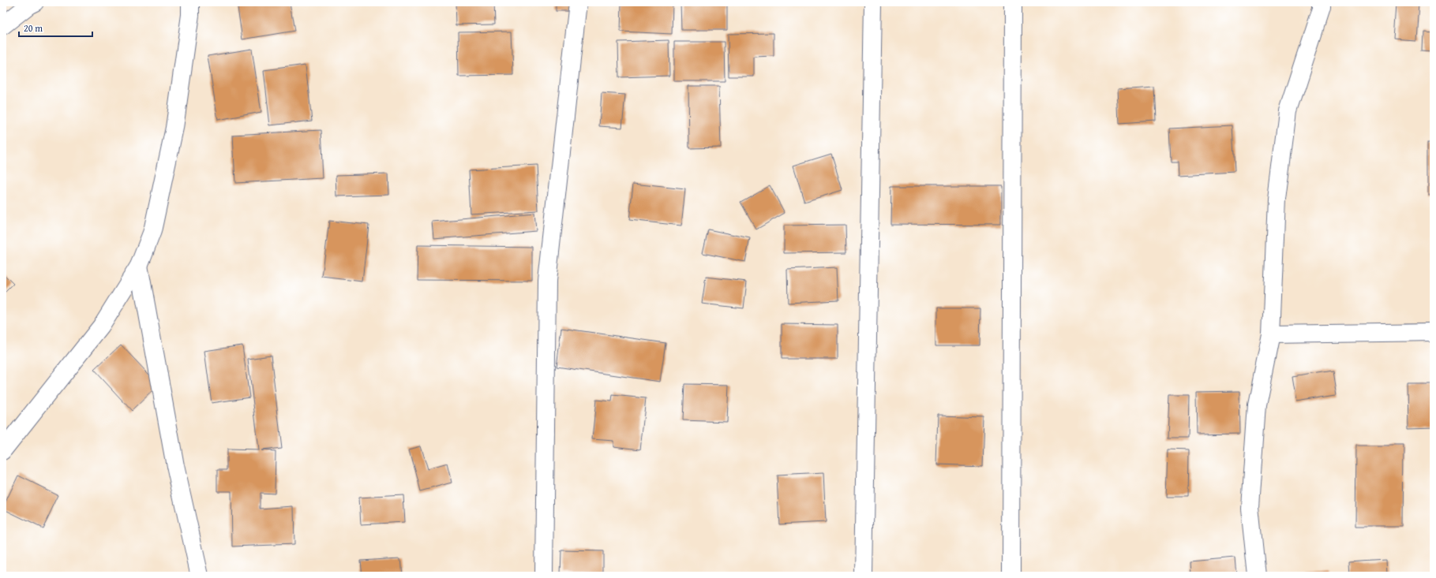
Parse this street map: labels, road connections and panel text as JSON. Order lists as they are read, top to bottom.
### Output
{
  "scale_bar": "20 m"
}
